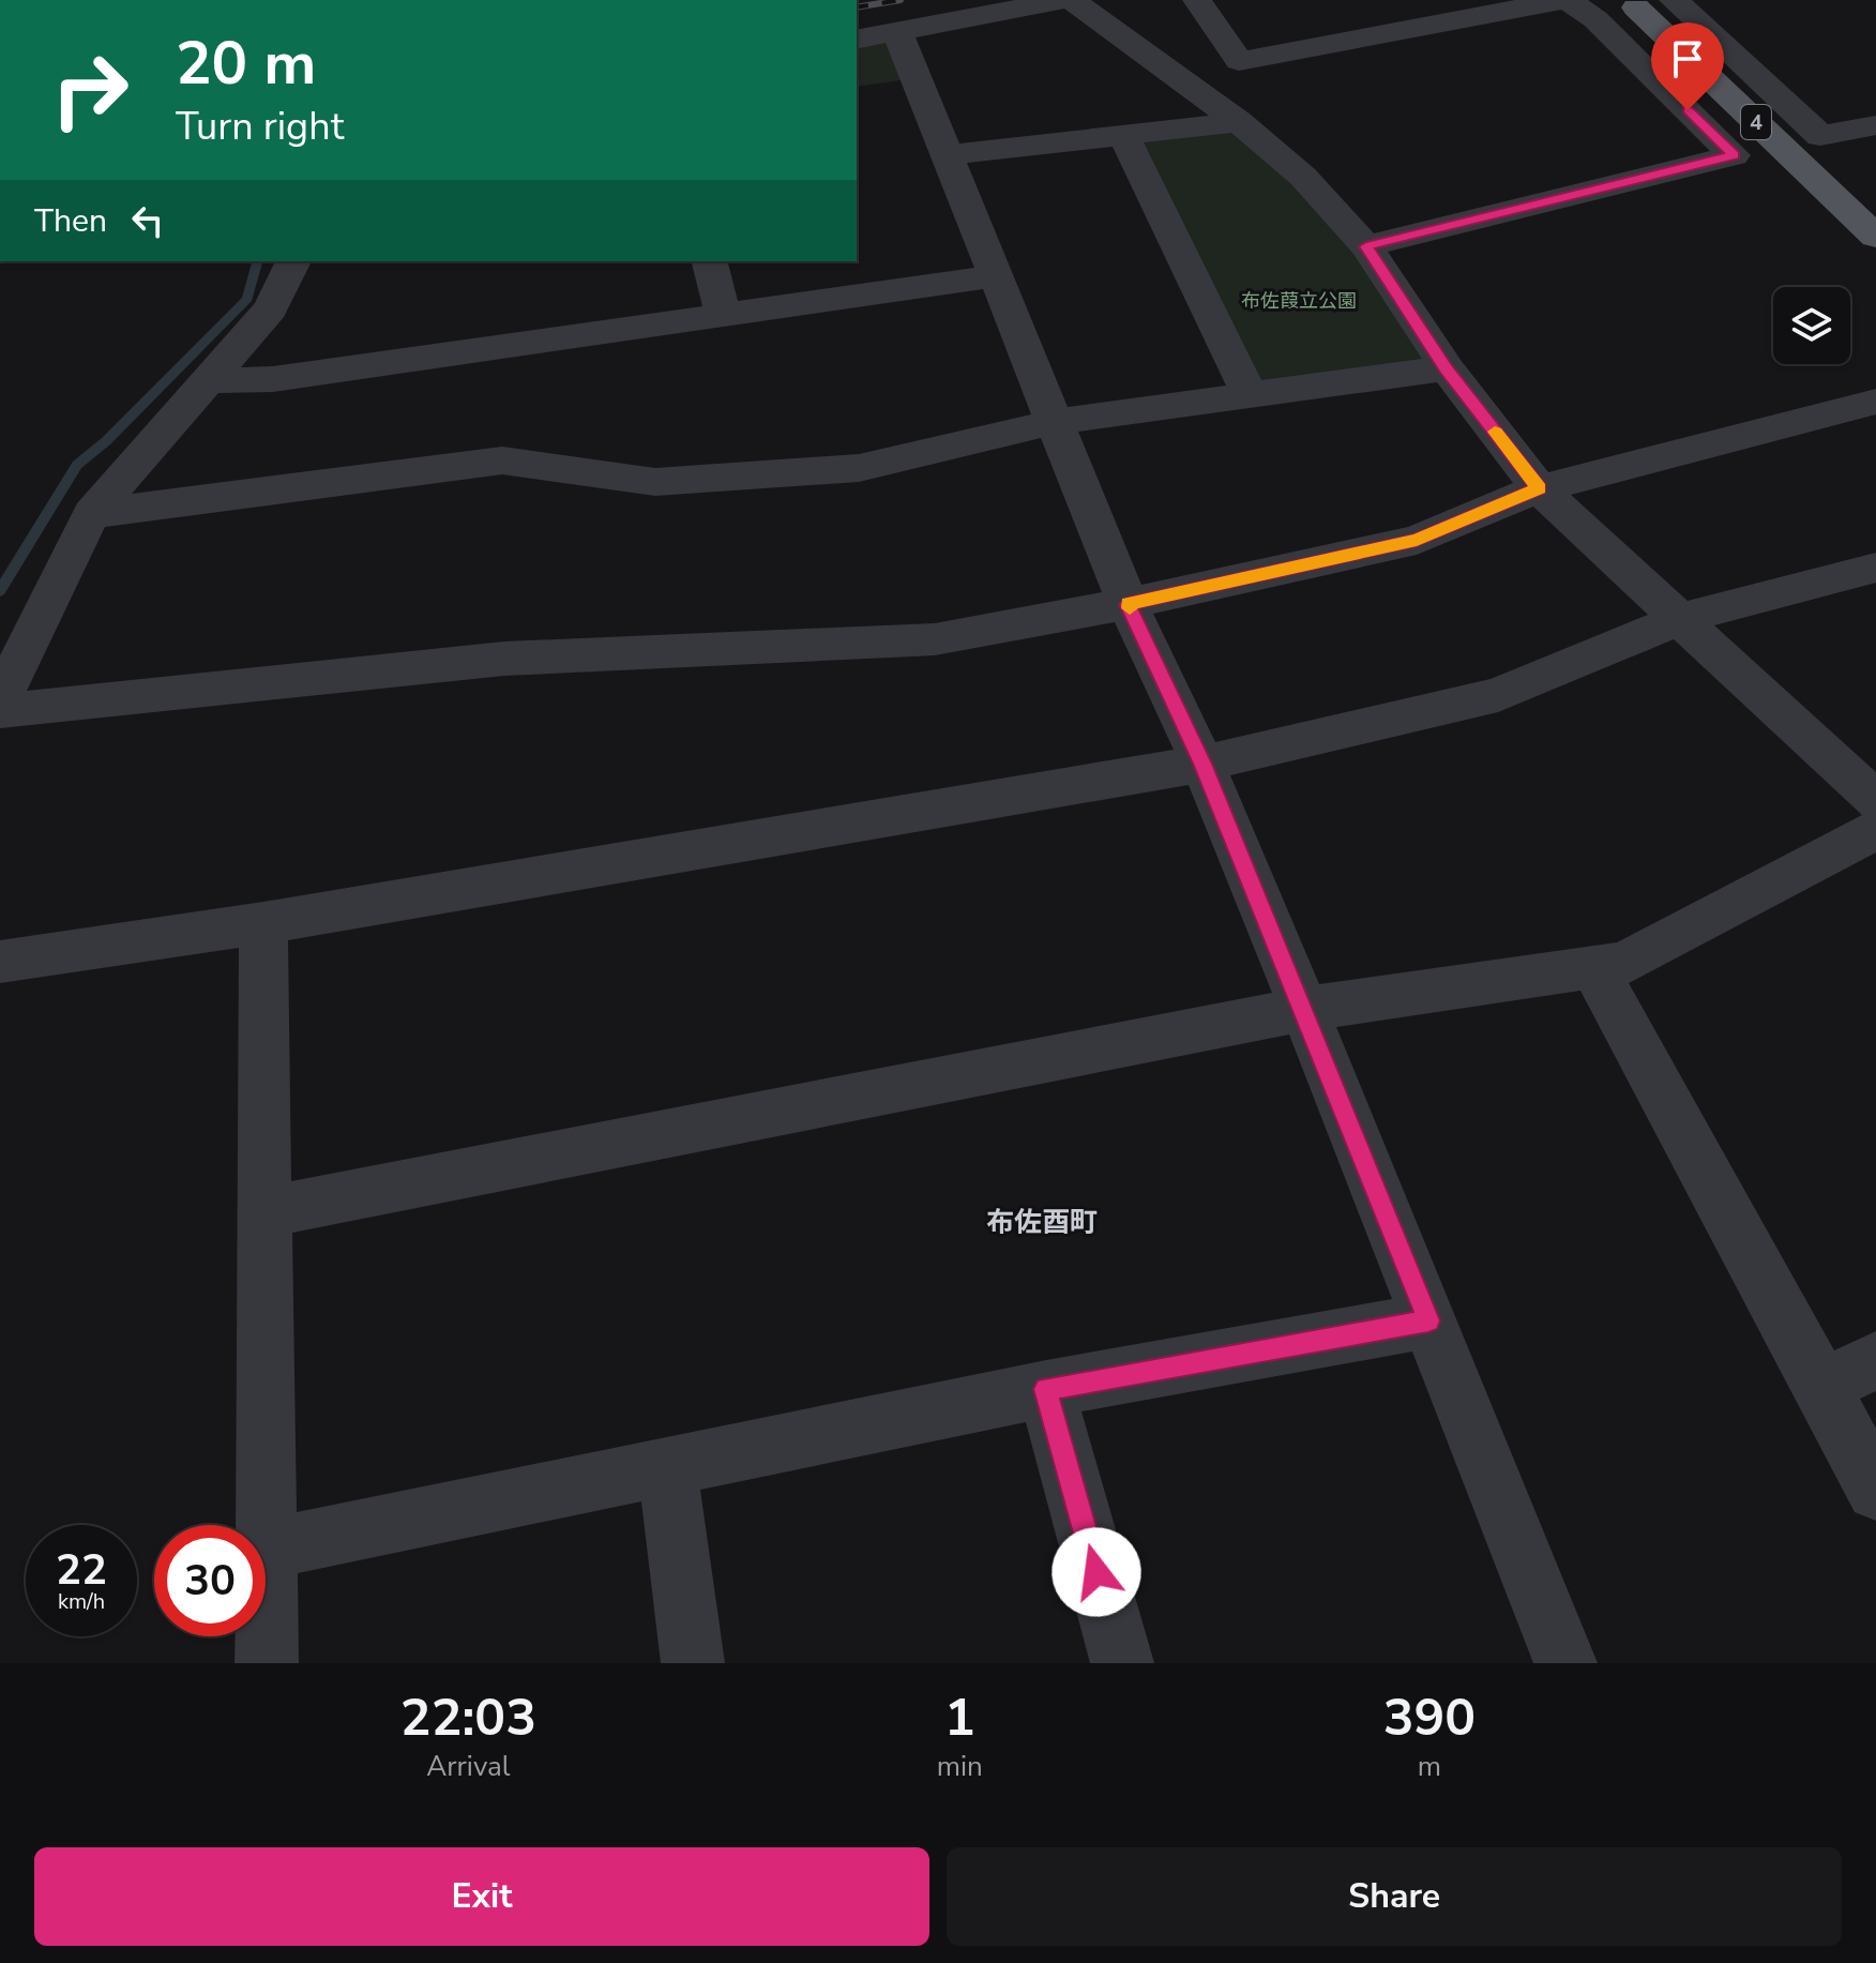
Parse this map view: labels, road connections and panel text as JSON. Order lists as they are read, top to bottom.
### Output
{
  "streets": {
    "main road": ["4"]
  },
  "districts": ["布佐酉町"],
  "parks": ["布佐葭立公園"],
  "page": {
    "turn": ["20 m", "Turn right"],
    "then": "Then",
    "speed": "22 km/h",
    "limit": "30",
    "eta": [
      "22:03",
      "Arrival",
      "1",
      "min",
      "390",
      "m"
    ],
    "buttons": ["Exit", "Share"]
  }
}
